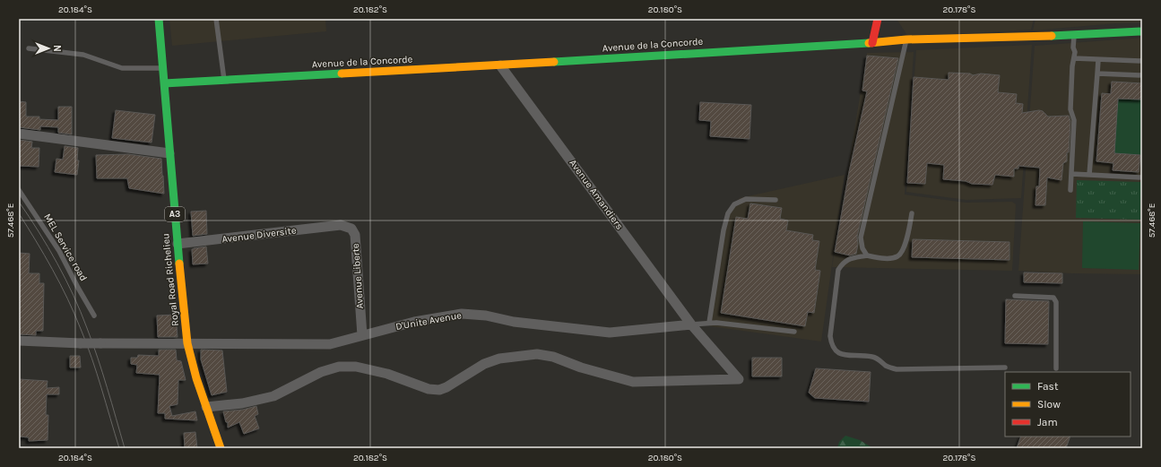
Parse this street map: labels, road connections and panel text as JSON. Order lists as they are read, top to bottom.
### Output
{
  "streets": {
    "street": [
      "Avenue de la Concorde",
      "Avenue Amandiers",
      "A3",
      "Avenue Diversite",
      "Avenue Liberte",
      "Royal Road Richelieu",
      "D'Unite Avenue"
    ],
    "lane": ["MEL Service road"]
  },
  "crossings": [
    ["Avenue de la Concorde", "Avenue Amandiers"],
    ["Avenue de la Concorde", "Royal Road Richelieu"],
    ["Avenue Amandiers", "A3"],
    ["Avenue Amandiers", "Royal Road Richelieu"],
    ["Avenue Amandiers", "D'Unite Avenue"],
    ["A3", "Royal Road Richelieu"],
    ["Avenue Diversite", "Avenue Liberte"],
    ["Avenue Diversite", "Royal Road Richelieu"],
    ["Avenue Liberte", "D'Unite Avenue"],
    ["Royal Road Richelieu", "D'Unite Avenue"]
  ],
  "legend": ["Fast", "Slow", "Jam"],
  "north": "right",
  "coordinates": [
    "20.184°S",
    "20.182°S",
    "20.180°S",
    "20.178°S",
    "57.468°E"
  ]
}
